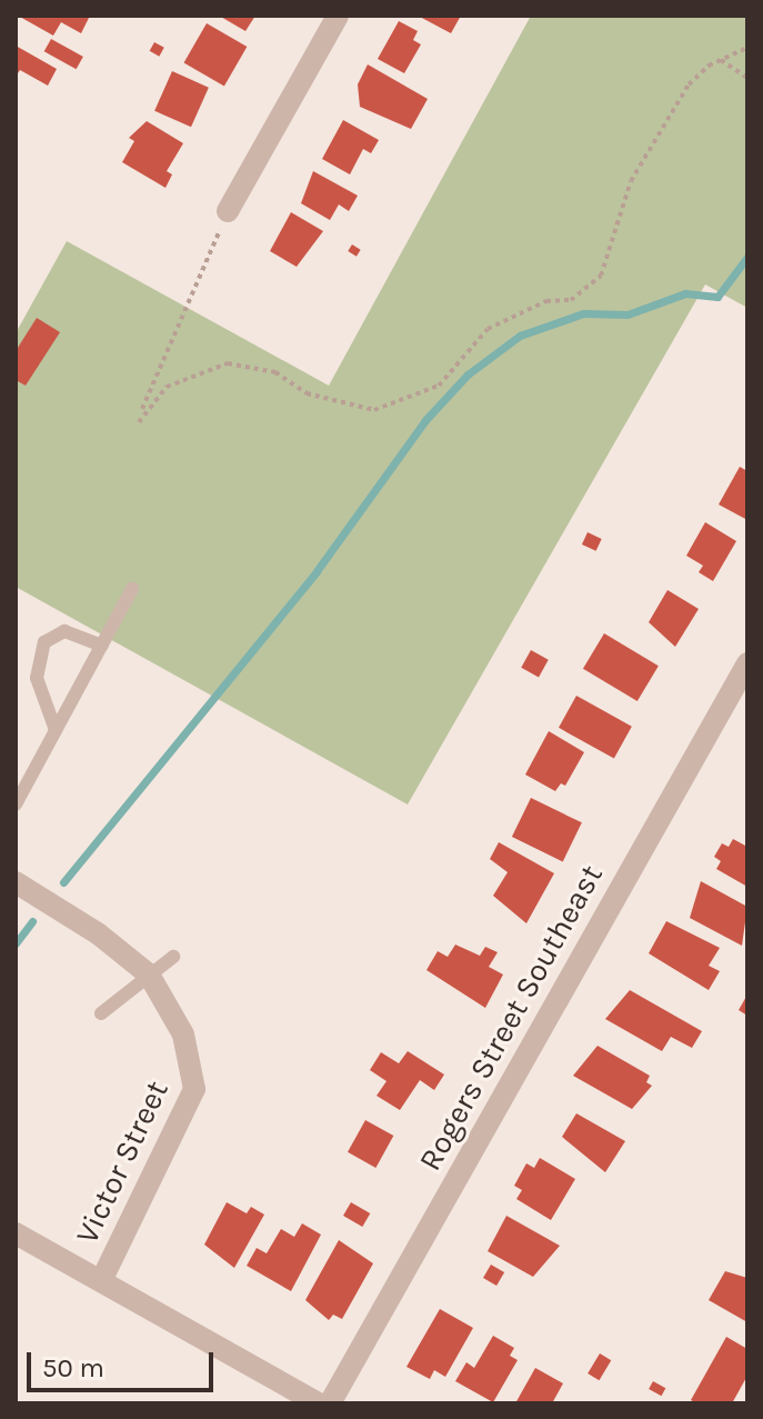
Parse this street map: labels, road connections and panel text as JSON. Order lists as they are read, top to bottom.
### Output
{
  "streets": {
    "street": ["Rogers Street Southeast", "Victor Street"]
  },
  "scale_bar": "50 m"
}
